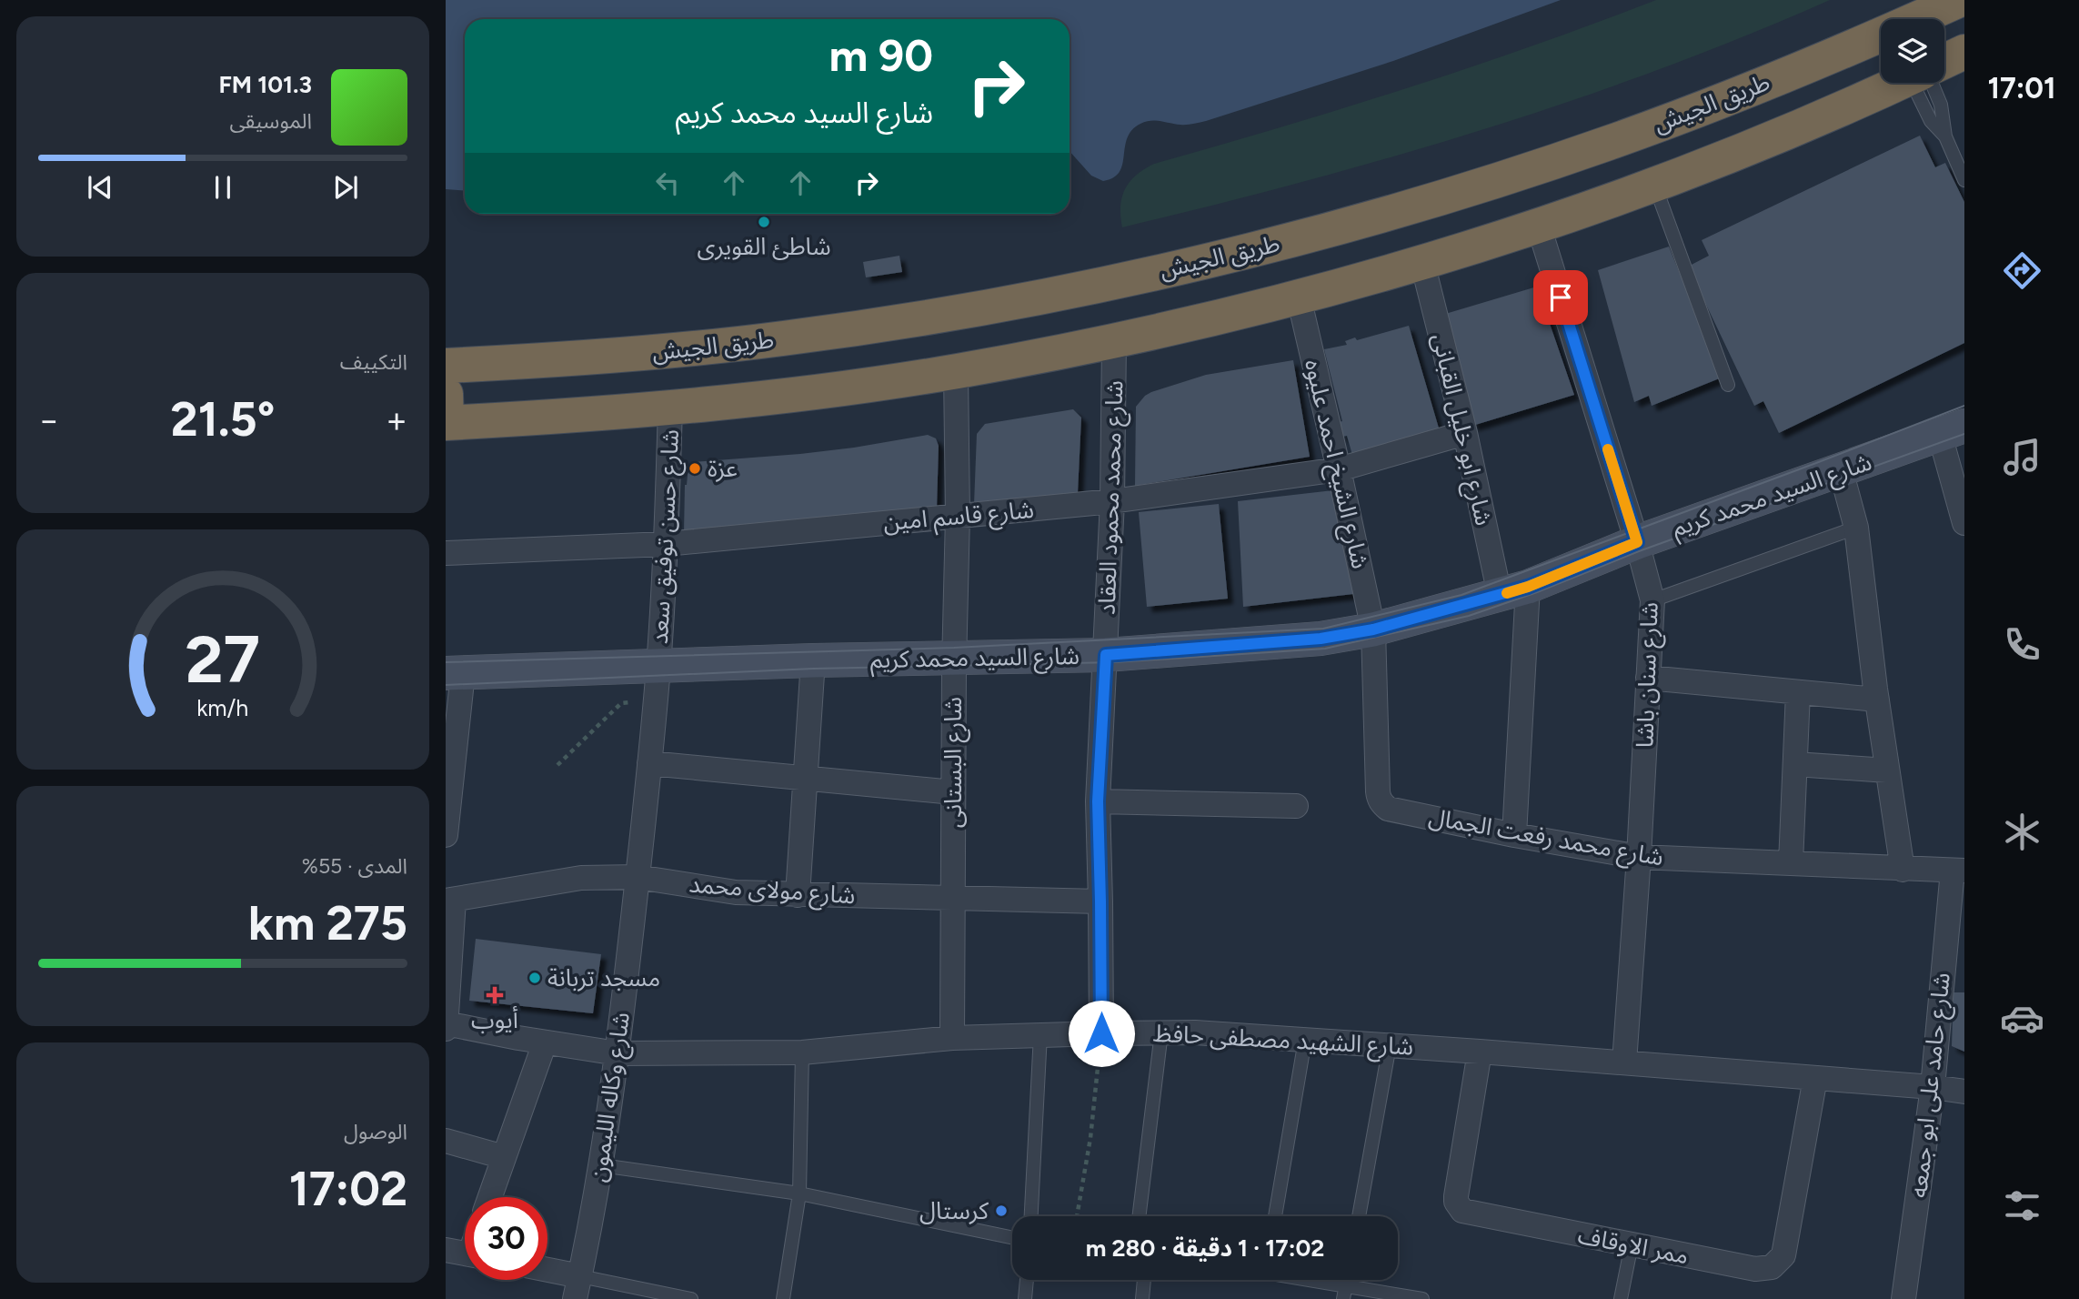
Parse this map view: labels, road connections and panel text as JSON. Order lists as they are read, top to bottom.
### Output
{
  "streets": {
    "highway": ["طريق الجيش"],
    "main road": ["شارع السيد محمد كريم"],
    "street": [
      "شارع ابو خليل القبانى",
      "شارع الشيخ احمد عليوه",
      "شارع محمد محمود العقاد",
      "شارع قاسم امين",
      "شارع حسن توفيق سعد",
      "شارع سنان باشا",
      "شارع البستانى",
      "شارع محمد رفعت الجمال",
      "شارع مولاى محمد",
      "شارع الشهيد مصطفى حافظ",
      "شارع حامد على ابو جمعه",
      "شارع وكاله الليمون",
      "ممر الاوقاف"
    ]
  },
  "crossings": [
    ["شارع ابو خليل القبانى", "شارع السيد محمد كريم"],
    ["شارع ابو خليل القبانى", "شارع قاسم امين"],
    ["شارع ابو خليل القبانى", "شارع محمد رفعت الجمال"],
    ["شارع الشيخ احمد عليوه", "شارع السيد محمد كريم"],
    ["شارع الشيخ احمد عليوه", "شارع قاسم امين"],
    ["شارع الشيخ احمد عليوه", "شارع محمد رفعت الجمال"],
    ["شارع السيد محمد كريم", "شارع محمد محمود العقاد"],
    ["شارع السيد محمد كريم", "شارع حسن توفيق سعد"],
    ["شارع السيد محمد كريم", "شارع سنان باشا"],
    ["شارع السيد محمد كريم", "شارع البستانى"],
    ["شارع السيد محمد كريم", "شارع محمد رفعت الجمال"],
    ["شارع السيد محمد كريم", "شارع وكاله الليمون"],
    ["شارع محمد محمود العقاد", "شارع قاسم امين"],
    ["شارع محمد محمود العقاد", "شارع مولاى محمد"],
    ["شارع محمد محمود العقاد", "شارع الشهيد مصطفى حافظ"],
    ["شارع قاسم امين", "شارع حسن توفيق سعد"],
    ["شارع قاسم امين", "شارع البستانى"],
    ["شارع حسن توفيق سعد", "شارع وكاله الليمون"],
    ["شارع سنان باشا", "شارع محمد رفعت الجمال"],
    ["شارع سنان باشا", "شارع الشهيد مصطفى حافظ"],
    ["شارع البستانى", "شارع مولاى محمد"],
    ["شارع البستانى", "شارع الشهيد مصطفى حافظ"],
    ["شارع محمد رفعت الجمال", "شارع حامد على ابو جمعه"],
    ["شارع مولاى محمد", "شارع وكاله الليمون"],
    ["شارع الشهيد مصطفى حافظ", "شارع حامد على ابو جمعه"],
    ["شارع الشهيد مصطفى حافظ", "شارع وكاله الليمون"],
    ["شارع الشهيد مصطفى حافظ", "ممر الاوقاف"]
  ],
  "places": {
    "other": [
      "شاطئ القويرى",
      "عزة",
      "مسجد تربانة",
      "كرستال"
    ],
    "health": ["أيوب"]
  },
  "page": {
    "tabs": "17:01",
    "turn": ["90 m", "شارع السيد محمد كريم"],
    "song": ["101.3 FM", "الموسيقى"],
    "tile": [
      "التكييف",
      ["المدى · 55%", "275 km"],
      ["الوصول", "17:02"]
    ],
    "heat": ["−", "21.5°", "+"],
    "limit": "30",
    "trip": "17:02 · 1 دقيقة · 280 m",
    "gauge": ["27", "km/h"]
  }
}
